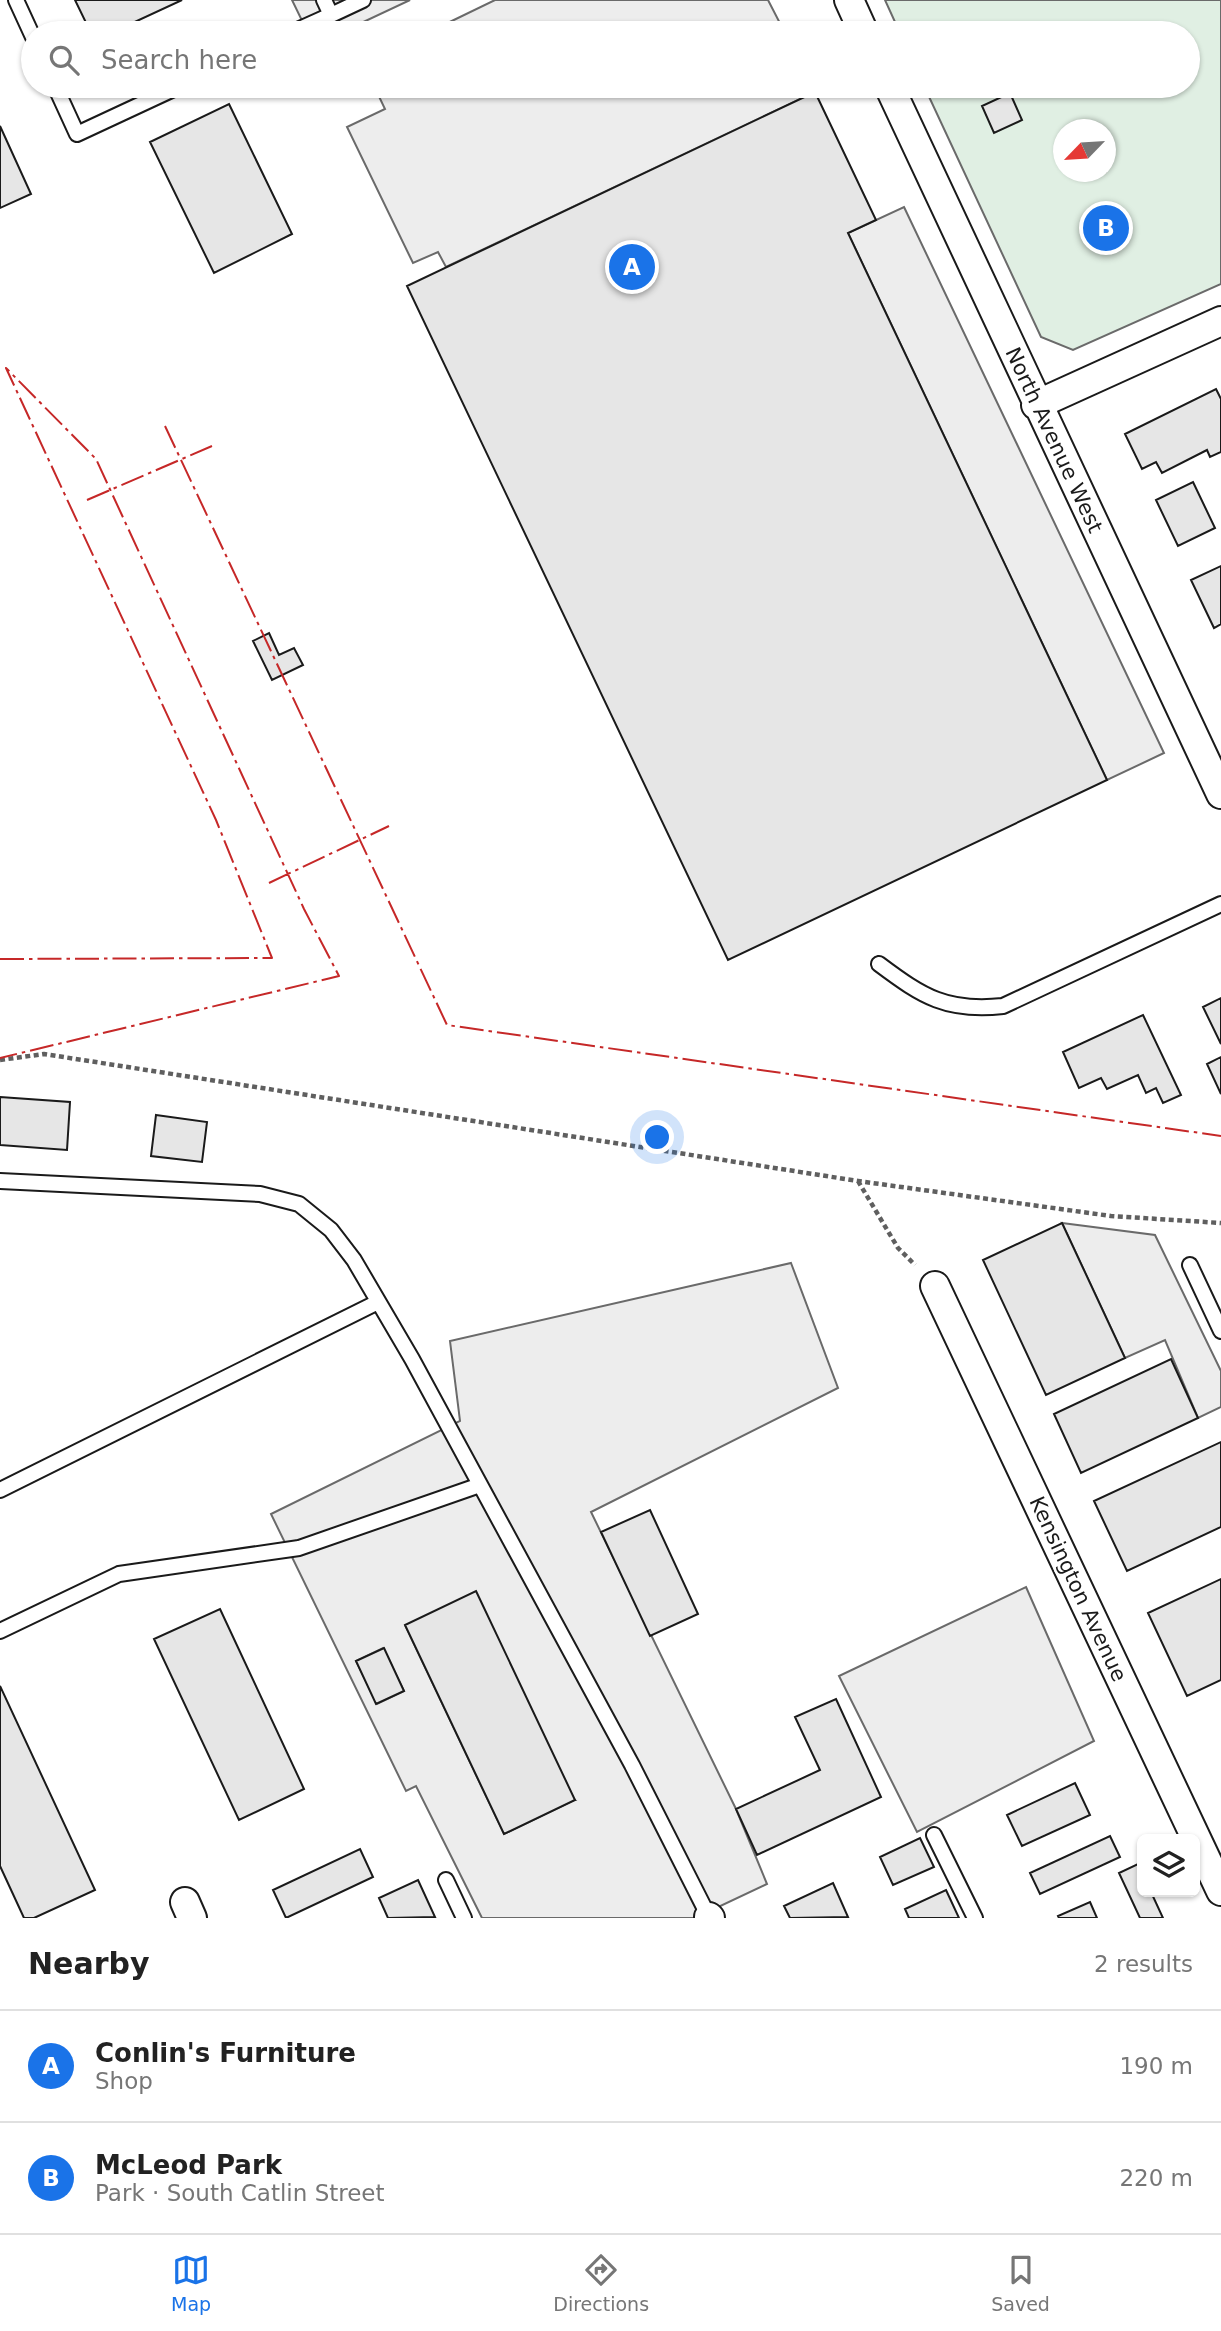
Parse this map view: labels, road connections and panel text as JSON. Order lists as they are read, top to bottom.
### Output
{
  "streets": {
    "street": ["North Avenue West", "Kensington Avenue"]
  },
  "north": "bottom left",
  "page": {
    "search": "Search here",
    "pins": ["B", "A"],
    "heading": ["Nearby", "2 results"],
    "list": [
      {
        "mark": "A",
        "name": "Conlin's Furniture",
        "note": "Shop",
        "value": "190 m"
      },
      {
        "mark": "B",
        "name": "McLeod Park",
        "note": "Park · South Catlin Street",
        "value": "220 m"
      }
    ],
    "nav": ["Map", "Directions", "Saved"]
  }
}
